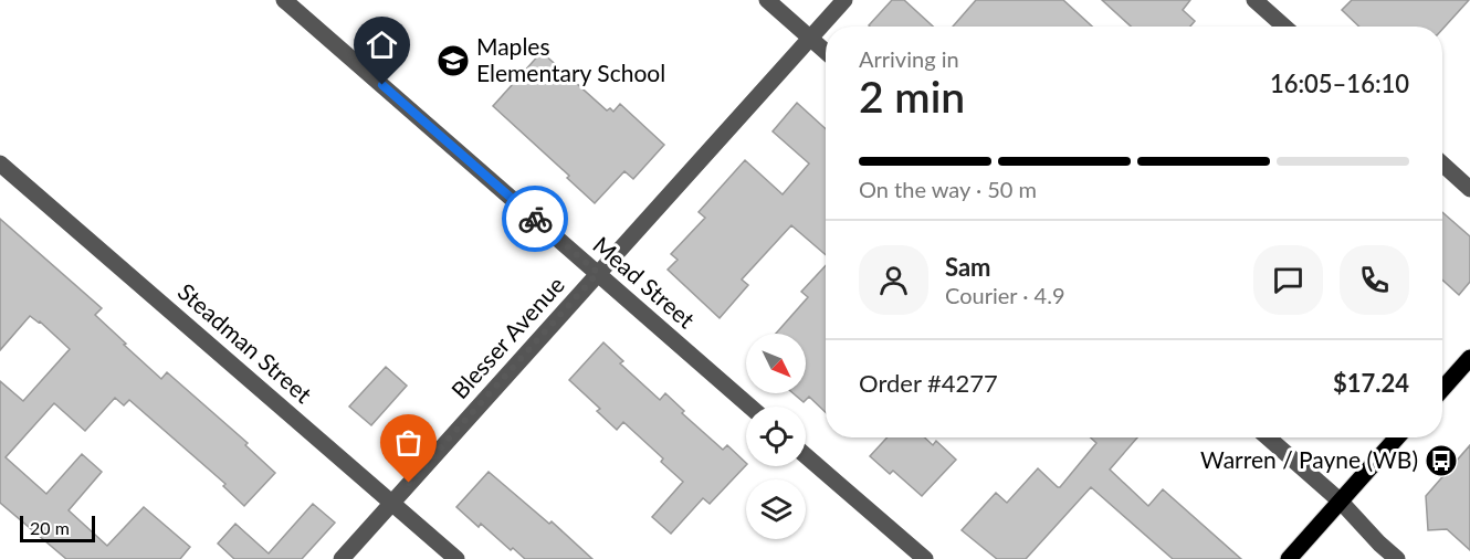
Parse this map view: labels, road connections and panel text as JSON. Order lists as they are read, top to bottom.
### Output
{
  "streets": {
    "street": ["Mead Street", "Blesser Avenue", "Steadman Street"]
  },
  "crossings": [
    ["Mead Street", "Blesser Avenue"],
    ["Blesser Avenue", "Steadman Street"]
  ],
  "places": {
    "school or university": ["Maples Elementary School"],
    "bus stop": ["Warren / Payne (WB)"]
  },
  "scale_bar": "20 m",
  "north": "bottom right",
  "page": {
    "heading": ["2 min", "Arriving in", "16:05–16:10"],
    "panel": [
      "Sam",
      "Courier · 4.9",
      "Order #4277",
      "$17.24"
    ],
    "bar": "On the way · 50 m",
    "scale": "20 m"
  }
}
